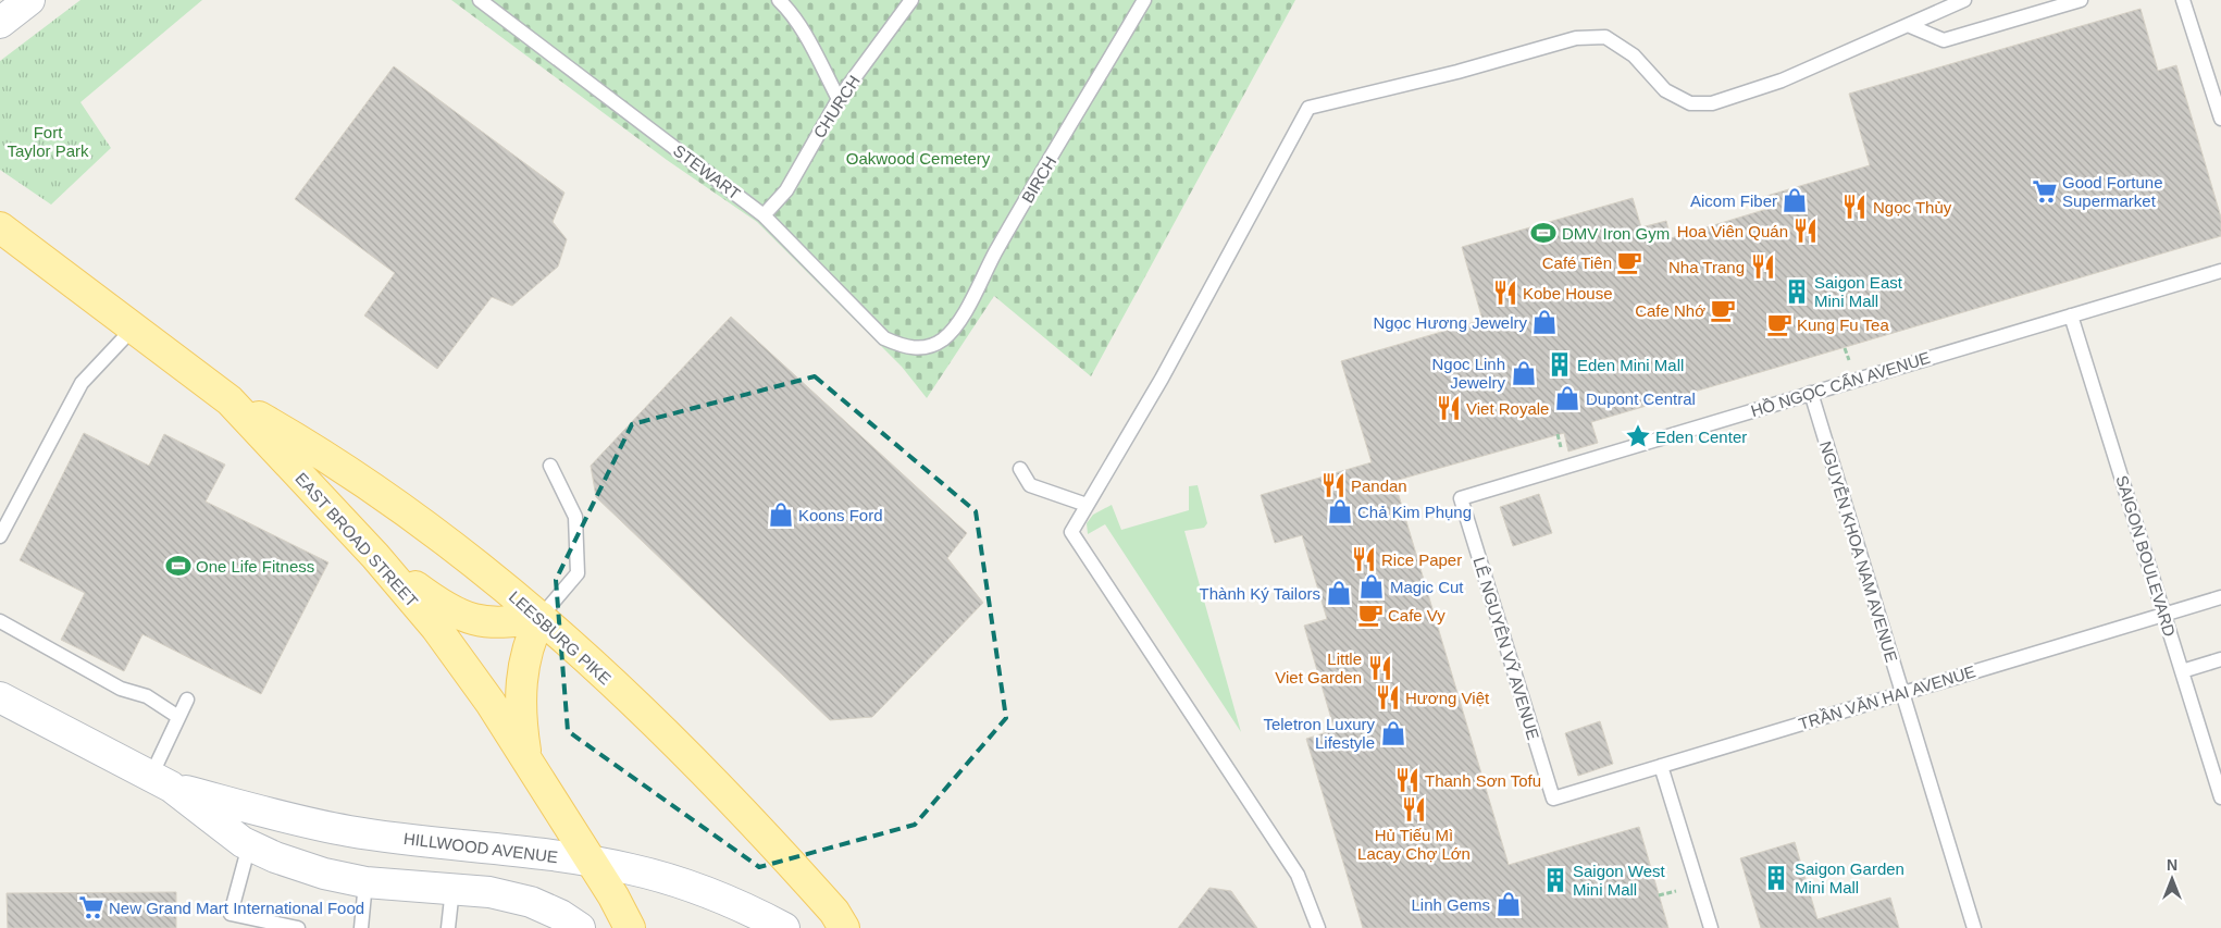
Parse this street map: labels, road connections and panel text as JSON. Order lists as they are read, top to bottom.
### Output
{
  "streets": {
    "main road": ["EAST BROAD STREET", "LEESBURG PIKE", "HILLWOOD AVENUE"],
    "lane": [
      "CHURCH",
      "STEWART",
      "BIRCH",
      "HỒ NGỌC CẨN AVENUE",
      "NGUYỄN KHOA NAM AVENUE",
      "SAIGON BOULEVARD",
      "LÊ NGUYÊN VỸ AVENUE",
      "TRẦN VĂN HAI AVENUE"
    ]
  },
  "crossings": [
    ["CHURCH", "STEWART"],
    ["STEWART", "BIRCH"],
    ["HỒ NGỌC CẨN AVENUE", "NGUYỄN KHOA NAM AVENUE"],
    ["HỒ NGỌC CẨN AVENUE", "SAIGON BOULEVARD"],
    ["HỒ NGỌC CẨN AVENUE", "LÊ NGUYÊN VỸ AVENUE"],
    ["EAST BROAD STREET", "LEESBURG PIKE"],
    ["EAST BROAD STREET", "HILLWOOD AVENUE"],
    ["NGUYỄN KHOA NAM AVENUE", "TRẦN VĂN HAI AVENUE"],
    ["SAIGON BOULEVARD", "TRẦN VĂN HAI AVENUE"],
    ["LÊ NGUYÊN VỸ AVENUE", "TRẦN VĂN HAI AVENUE"]
  ],
  "parks": ["Fort Taylor Park", "Oakwood Cemetery"],
  "places": {
    "supermarket": ["Good Fortune Supermarket", "New Grand Mart International Food"],
    "shop": [
      "Aicom Fiber",
      "Ngọc Hương Jewelry",
      "Ngoc Linh Jewelry",
      "Dupont Central",
      "Chả Kim Phụng",
      "Koons Ford",
      "Magic Cut",
      "Thành Ký Tailors",
      "Teletron Luxury Lifestyle",
      "Linh Gems"
    ],
    "restaurant": [
      "Ngọc Thủy",
      "Hoa Viên Quán",
      "Nha Trang",
      "Kobe House",
      "Viet Royale",
      "Pandan",
      "Rice Paper",
      "Little Viet Garden",
      "Hương Việt",
      "Thanh Sơn Tofu",
      "Hủ Tiếu Mì Lacay Chợ Lớn"
    ],
    "sports": ["DMV Iron Gym", "One Life Fitness"],
    "cafe": [
      "Café Tiên",
      "Cafe Nhớ",
      "Kung Fu Tea",
      "Cafe Vy"
    ],
    "building": [
      "Saigon East Mini Mall",
      "Eden Mini Mall",
      "Saigon Garden Mini Mall",
      "Saigon West Mini Mall"
    ],
    "place": ["Eden Center"]
  },
  "north": "top"
}
